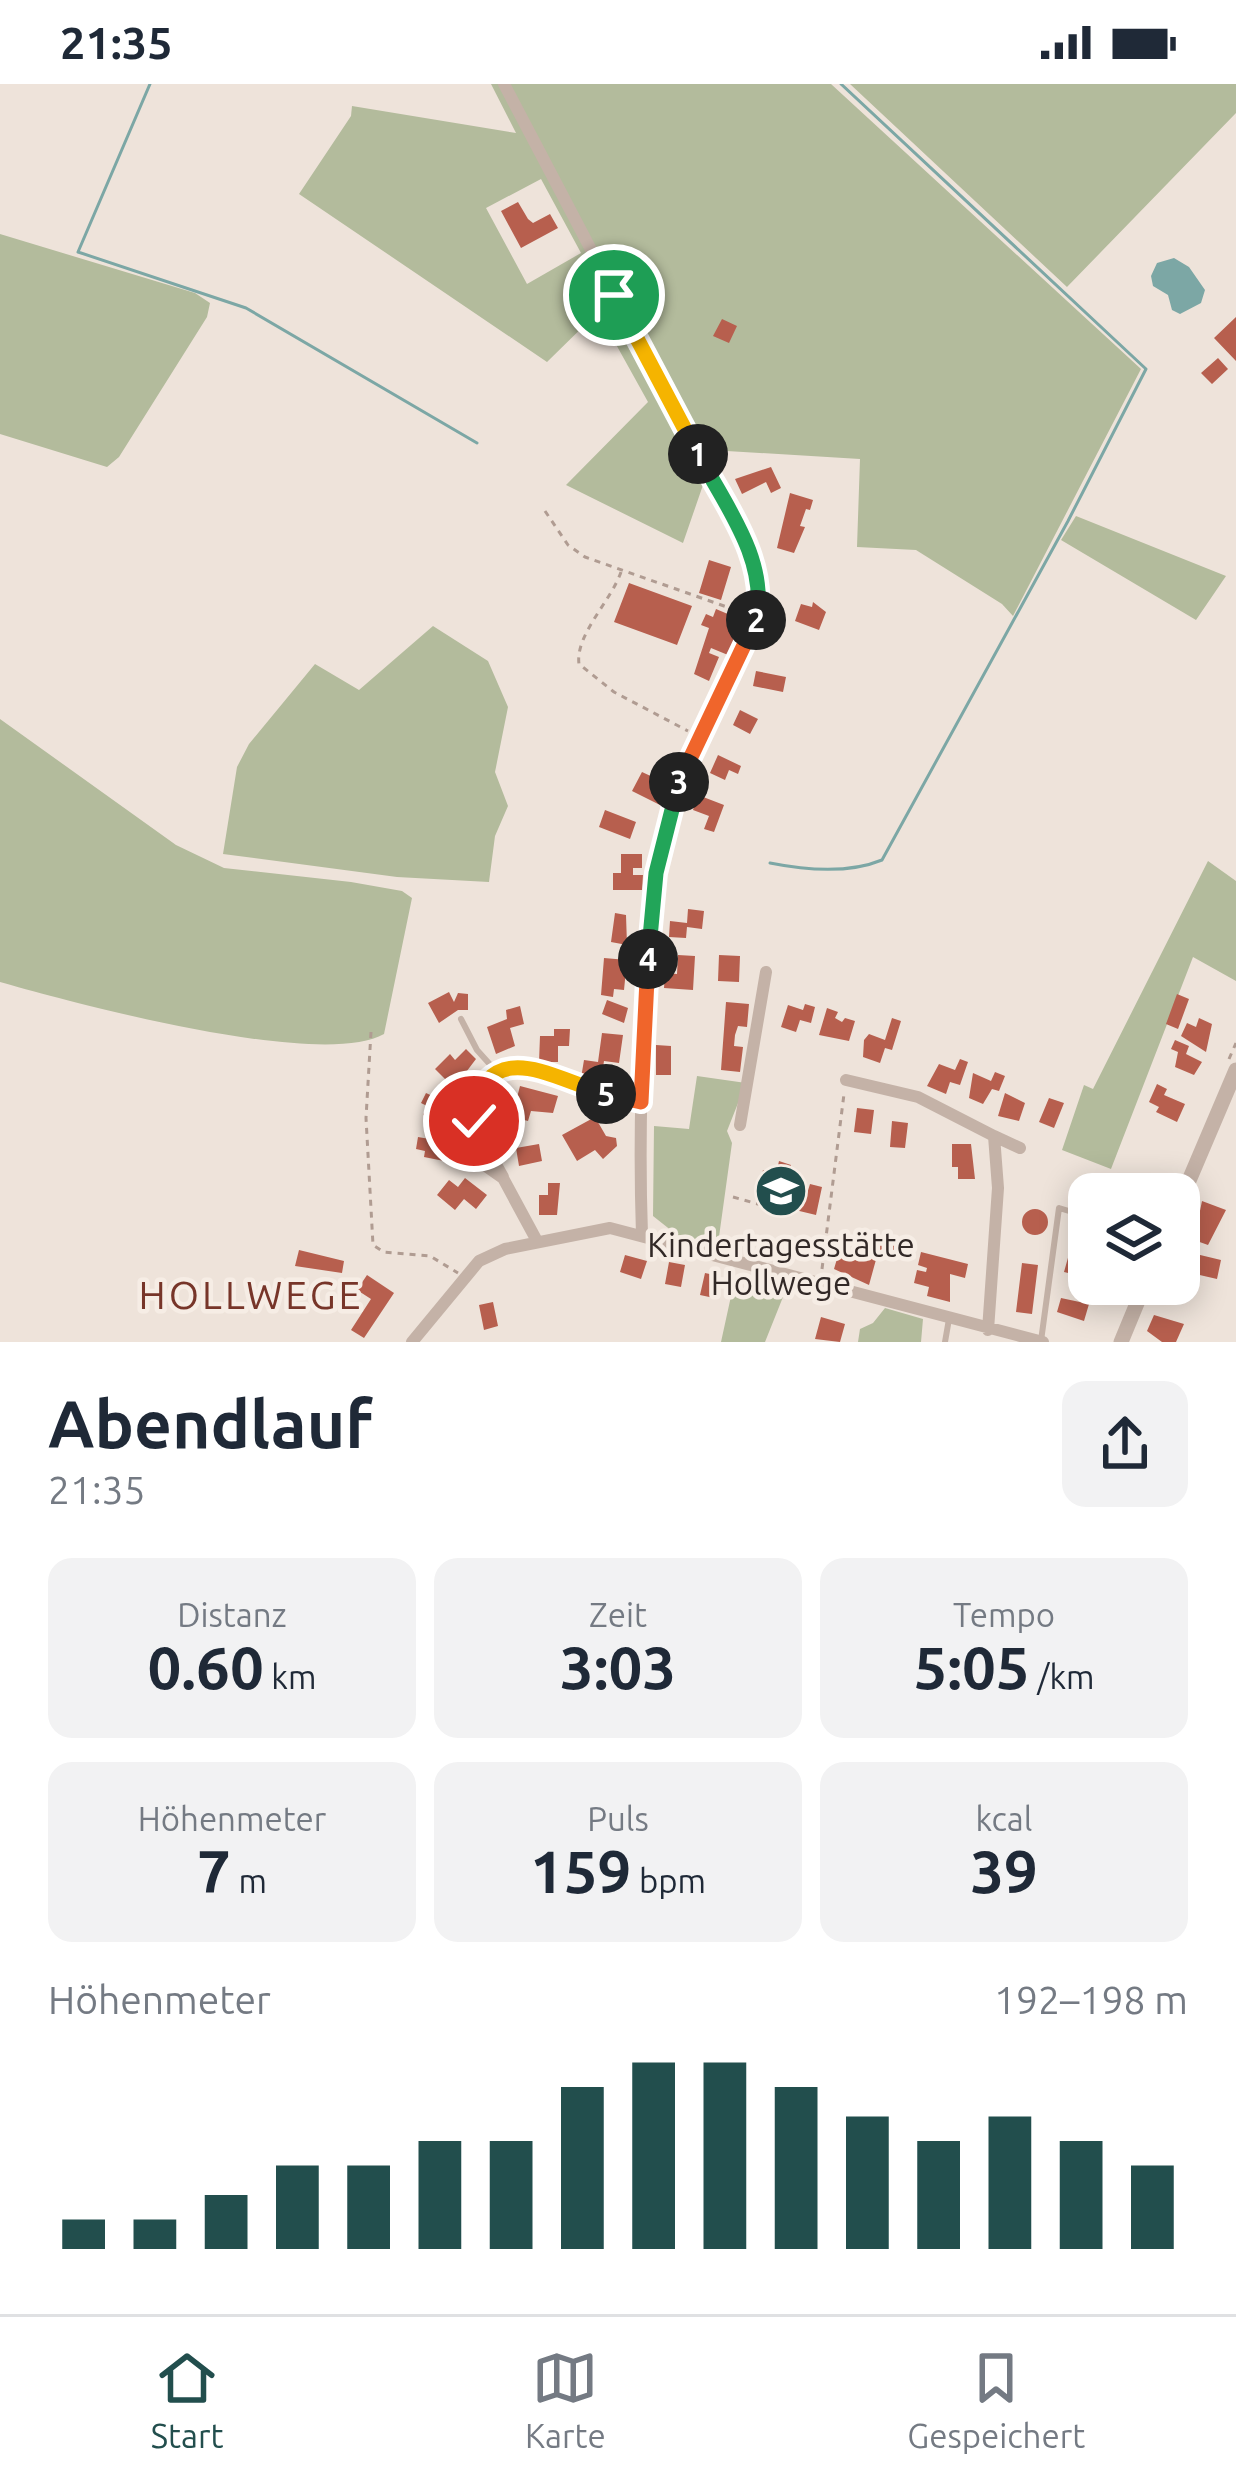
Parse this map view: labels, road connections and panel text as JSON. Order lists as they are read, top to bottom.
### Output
{
  "districts": ["HOLLWEGE"],
  "places": {
    "school or university": ["Kindertagesstätte Hollwege"]
  },
  "page": {
    "status": "21:35",
    "pins": [
      "1",
      "2",
      "3",
      "4",
      "5"
    ],
    "heading": ["Abendlauf", "21:35"],
    "stats": [
      ["Distanz", "0.60 km"],
      ["Zeit", "3:03"],
      ["Tempo", "5:05 /km"],
      ["Höhenmeter", "7 m"],
      ["Puls", "159 bpm"],
      ["kcal", "39"]
    ],
    "chart": ["Höhenmeter", "192–198 m"],
    "tabs": ["Start", "Karte", "Gespeichert"]
  }
}
